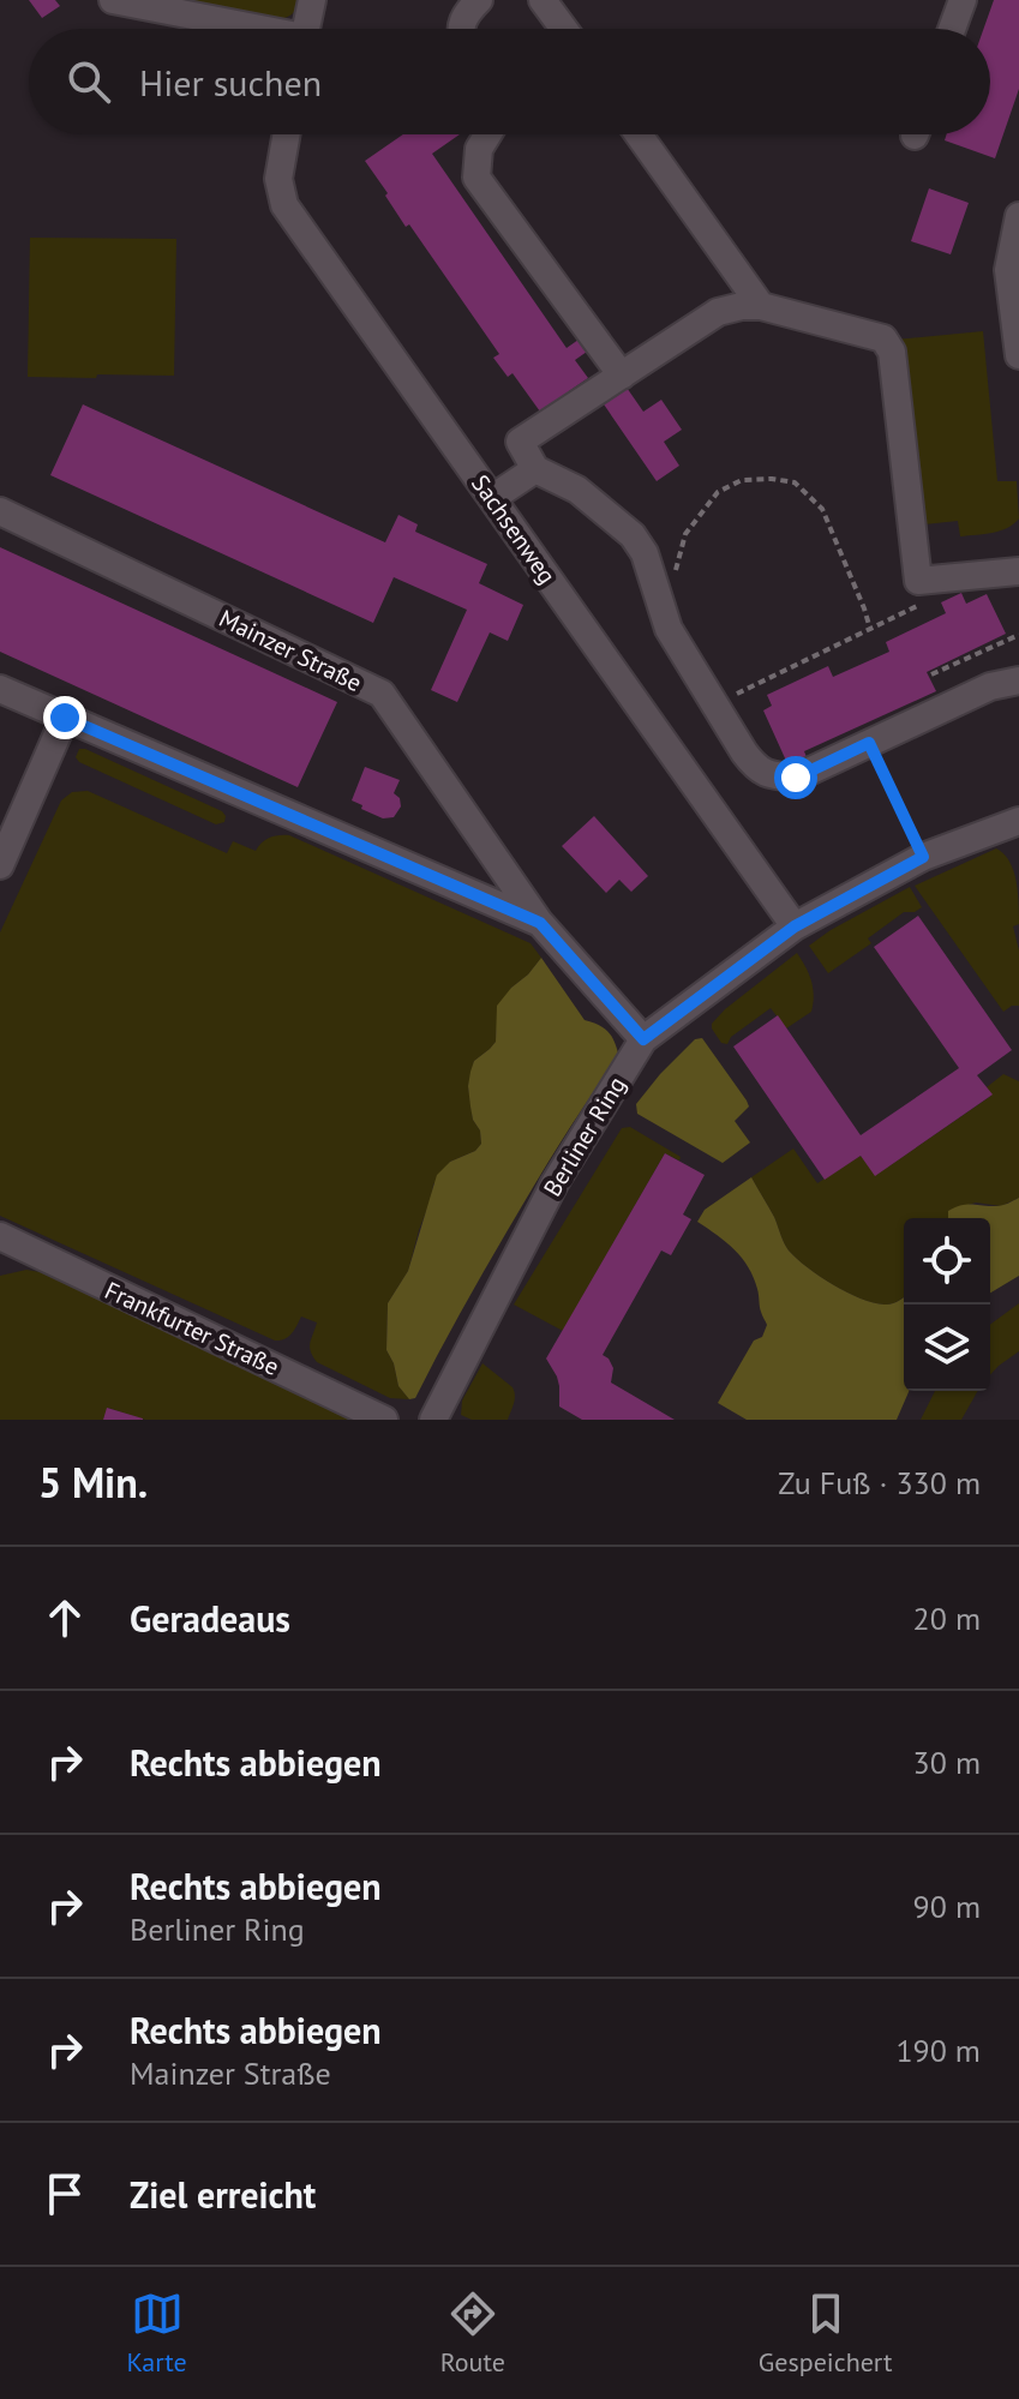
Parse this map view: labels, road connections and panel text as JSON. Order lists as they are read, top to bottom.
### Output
{
  "streets": {
    "lane": [
      "Sachsenweg",
      "Mainzer Straße",
      "Berliner Ring",
      "Frankfurter Straße"
    ]
  },
  "crossings": [
    ["Sachsenweg", "Berliner Ring"],
    ["Mainzer Straße", "Berliner Ring"]
  ],
  "page": {
    "search": "Hier suchen",
    "heading": ["5 Min.", "Zu Fuß · 330 m"],
    "list": [
      ["Geradeaus", "20 m"],
      ["Rechts abbiegen", "30 m"],
      ["Rechts abbiegen", "Berliner Ring", "90 m"],
      ["Rechts abbiegen", "Mainzer Straße", "190 m"],
      "Ziel erreicht"
    ],
    "nav": ["Karte", "Route", "Gespeichert"]
  }
}
